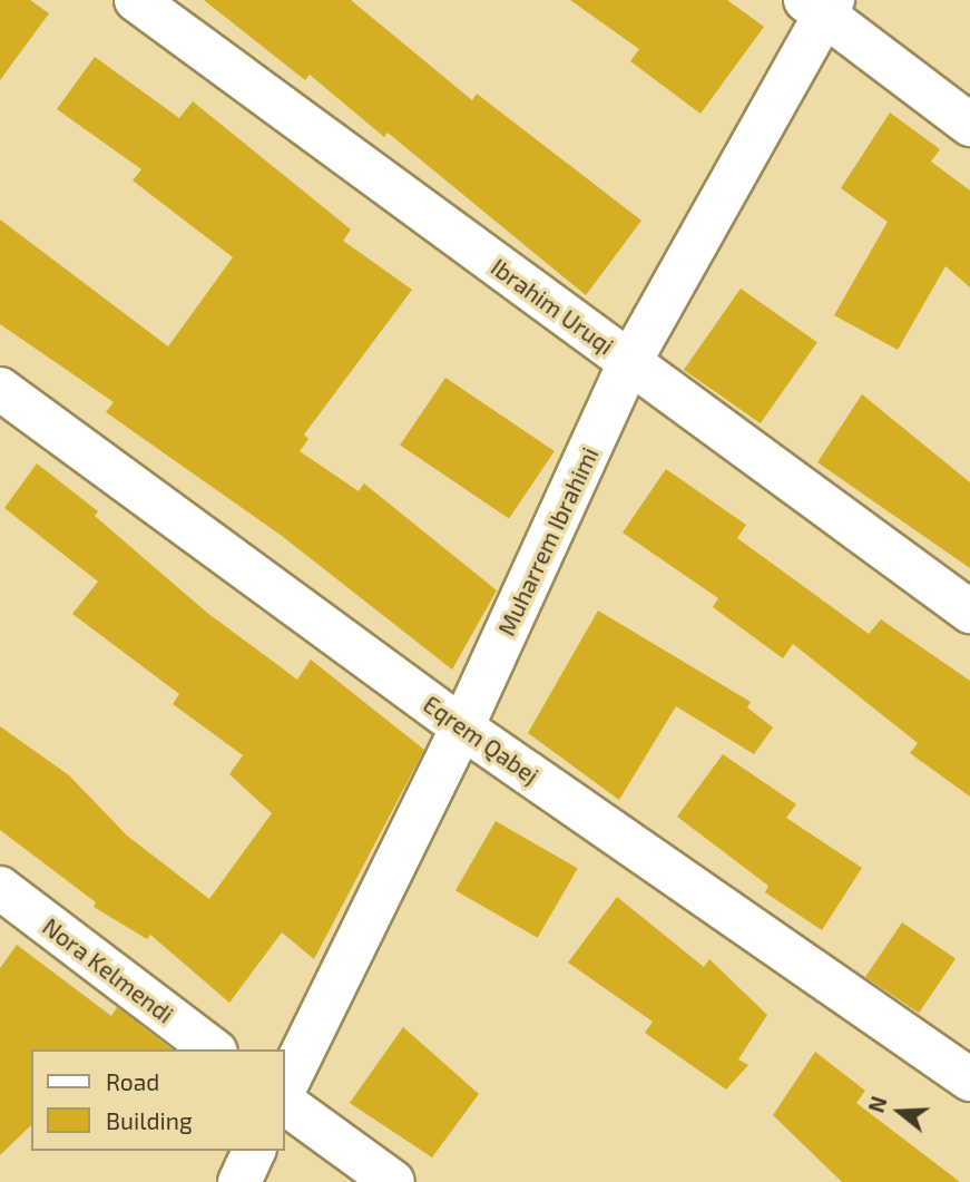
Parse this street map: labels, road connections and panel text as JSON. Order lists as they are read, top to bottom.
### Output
{
  "streets": {
    "street": [
      "Ibrahim Uruqi",
      "Muharrem Ibrahimi",
      "Eqrem Qabej",
      "Nora Kelmendi"
    ]
  },
  "crossings": [
    ["Ibrahim Uruqi", "Muharrem Ibrahimi"],
    ["Muharrem Ibrahimi", "Eqrem Qabej"]
  ],
  "legend": ["Road", "Building"],
  "north": "left"
}
